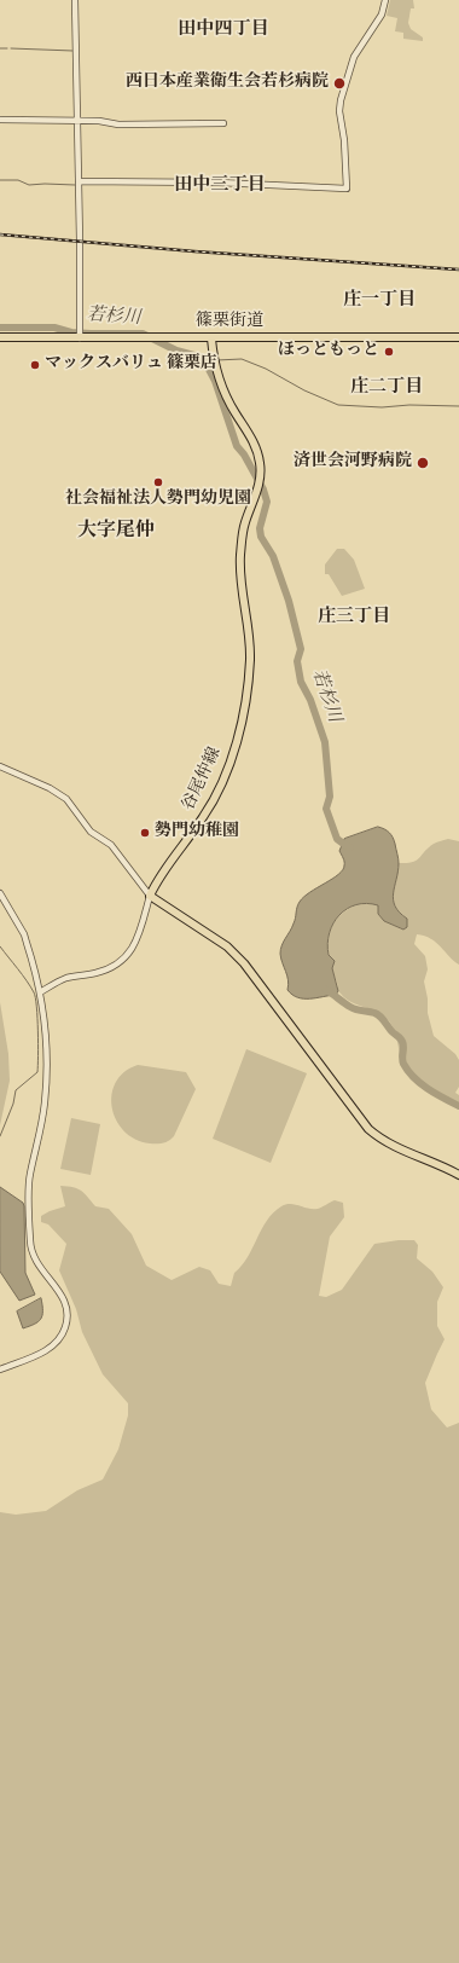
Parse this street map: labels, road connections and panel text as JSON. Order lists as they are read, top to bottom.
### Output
{
  "streets": {
    "main road": ["篠栗街道", "谷尾仲線"]
  },
  "crossings": [
    ["篠栗街道", "谷尾仲線"]
  ],
  "districts": [
    "田中四丁目",
    "田中三丁目",
    "庄一丁目",
    "庄二丁目",
    "大字尾仲",
    "庄三丁目"
  ],
  "water": ["若杉川"],
  "places": [
    "西日本産業衛生会若杉病院",
    "ほっともっと",
    "マックスバリュ 篠栗店",
    "済世会河野病院",
    "社会福祉法人勢門幼児園",
    "勢門幼稚園"
  ]
}
